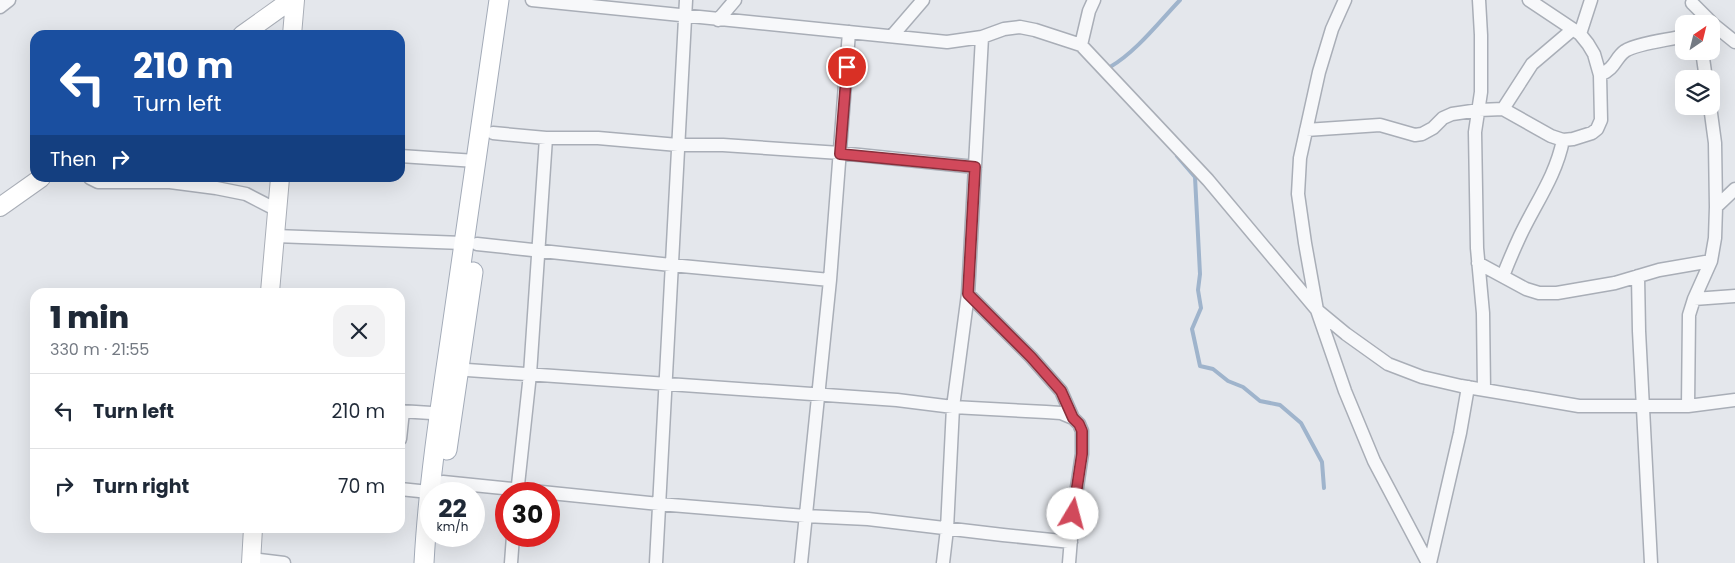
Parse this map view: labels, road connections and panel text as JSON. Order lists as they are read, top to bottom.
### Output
{
  "north": "top right",
  "page": {
    "turn": ["210 m", "Turn left"],
    "then": "Then",
    "heading": ["1 min", "330 m · 21:55"],
    "list": [
      {
        "name": "Turn left",
        "value": "210 m"
      },
      {
        "name": "Turn right",
        "value": "70 m"
      }
    ],
    "speed": "22 km/h",
    "limit": "30"
  }
}
